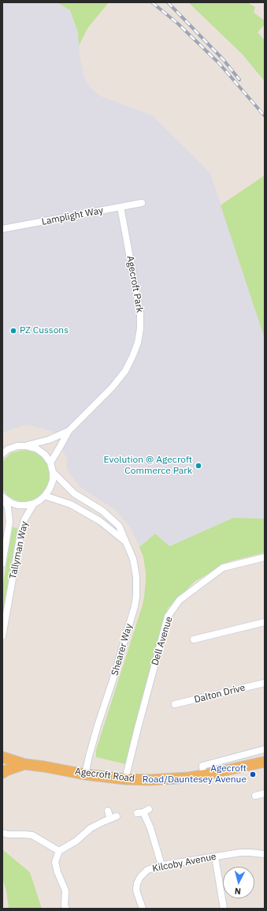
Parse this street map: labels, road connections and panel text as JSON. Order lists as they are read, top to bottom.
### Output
{
  "streets": {
    "main road": ["Agecroft Road"],
    "street": [
      "Lamplight Way",
      "Agecroft Park",
      "Tallyman Way",
      "Dell Avenue",
      "Shearer Way",
      "Dalton Drive",
      "Kilcoby Avenue"
    ]
  },
  "crossings": [
    ["Lamplight Way", "Agecroft Park"],
    ["Dell Avenue", "Agecroft Road"],
    ["Shearer Way", "Agecroft Road"]
  ],
  "places": ["PZ Cussons", "Evolution @ Agecroft Commerce Park", "Agecroft Road/Dauntesey Avenue"],
  "north": "bottom"
}
